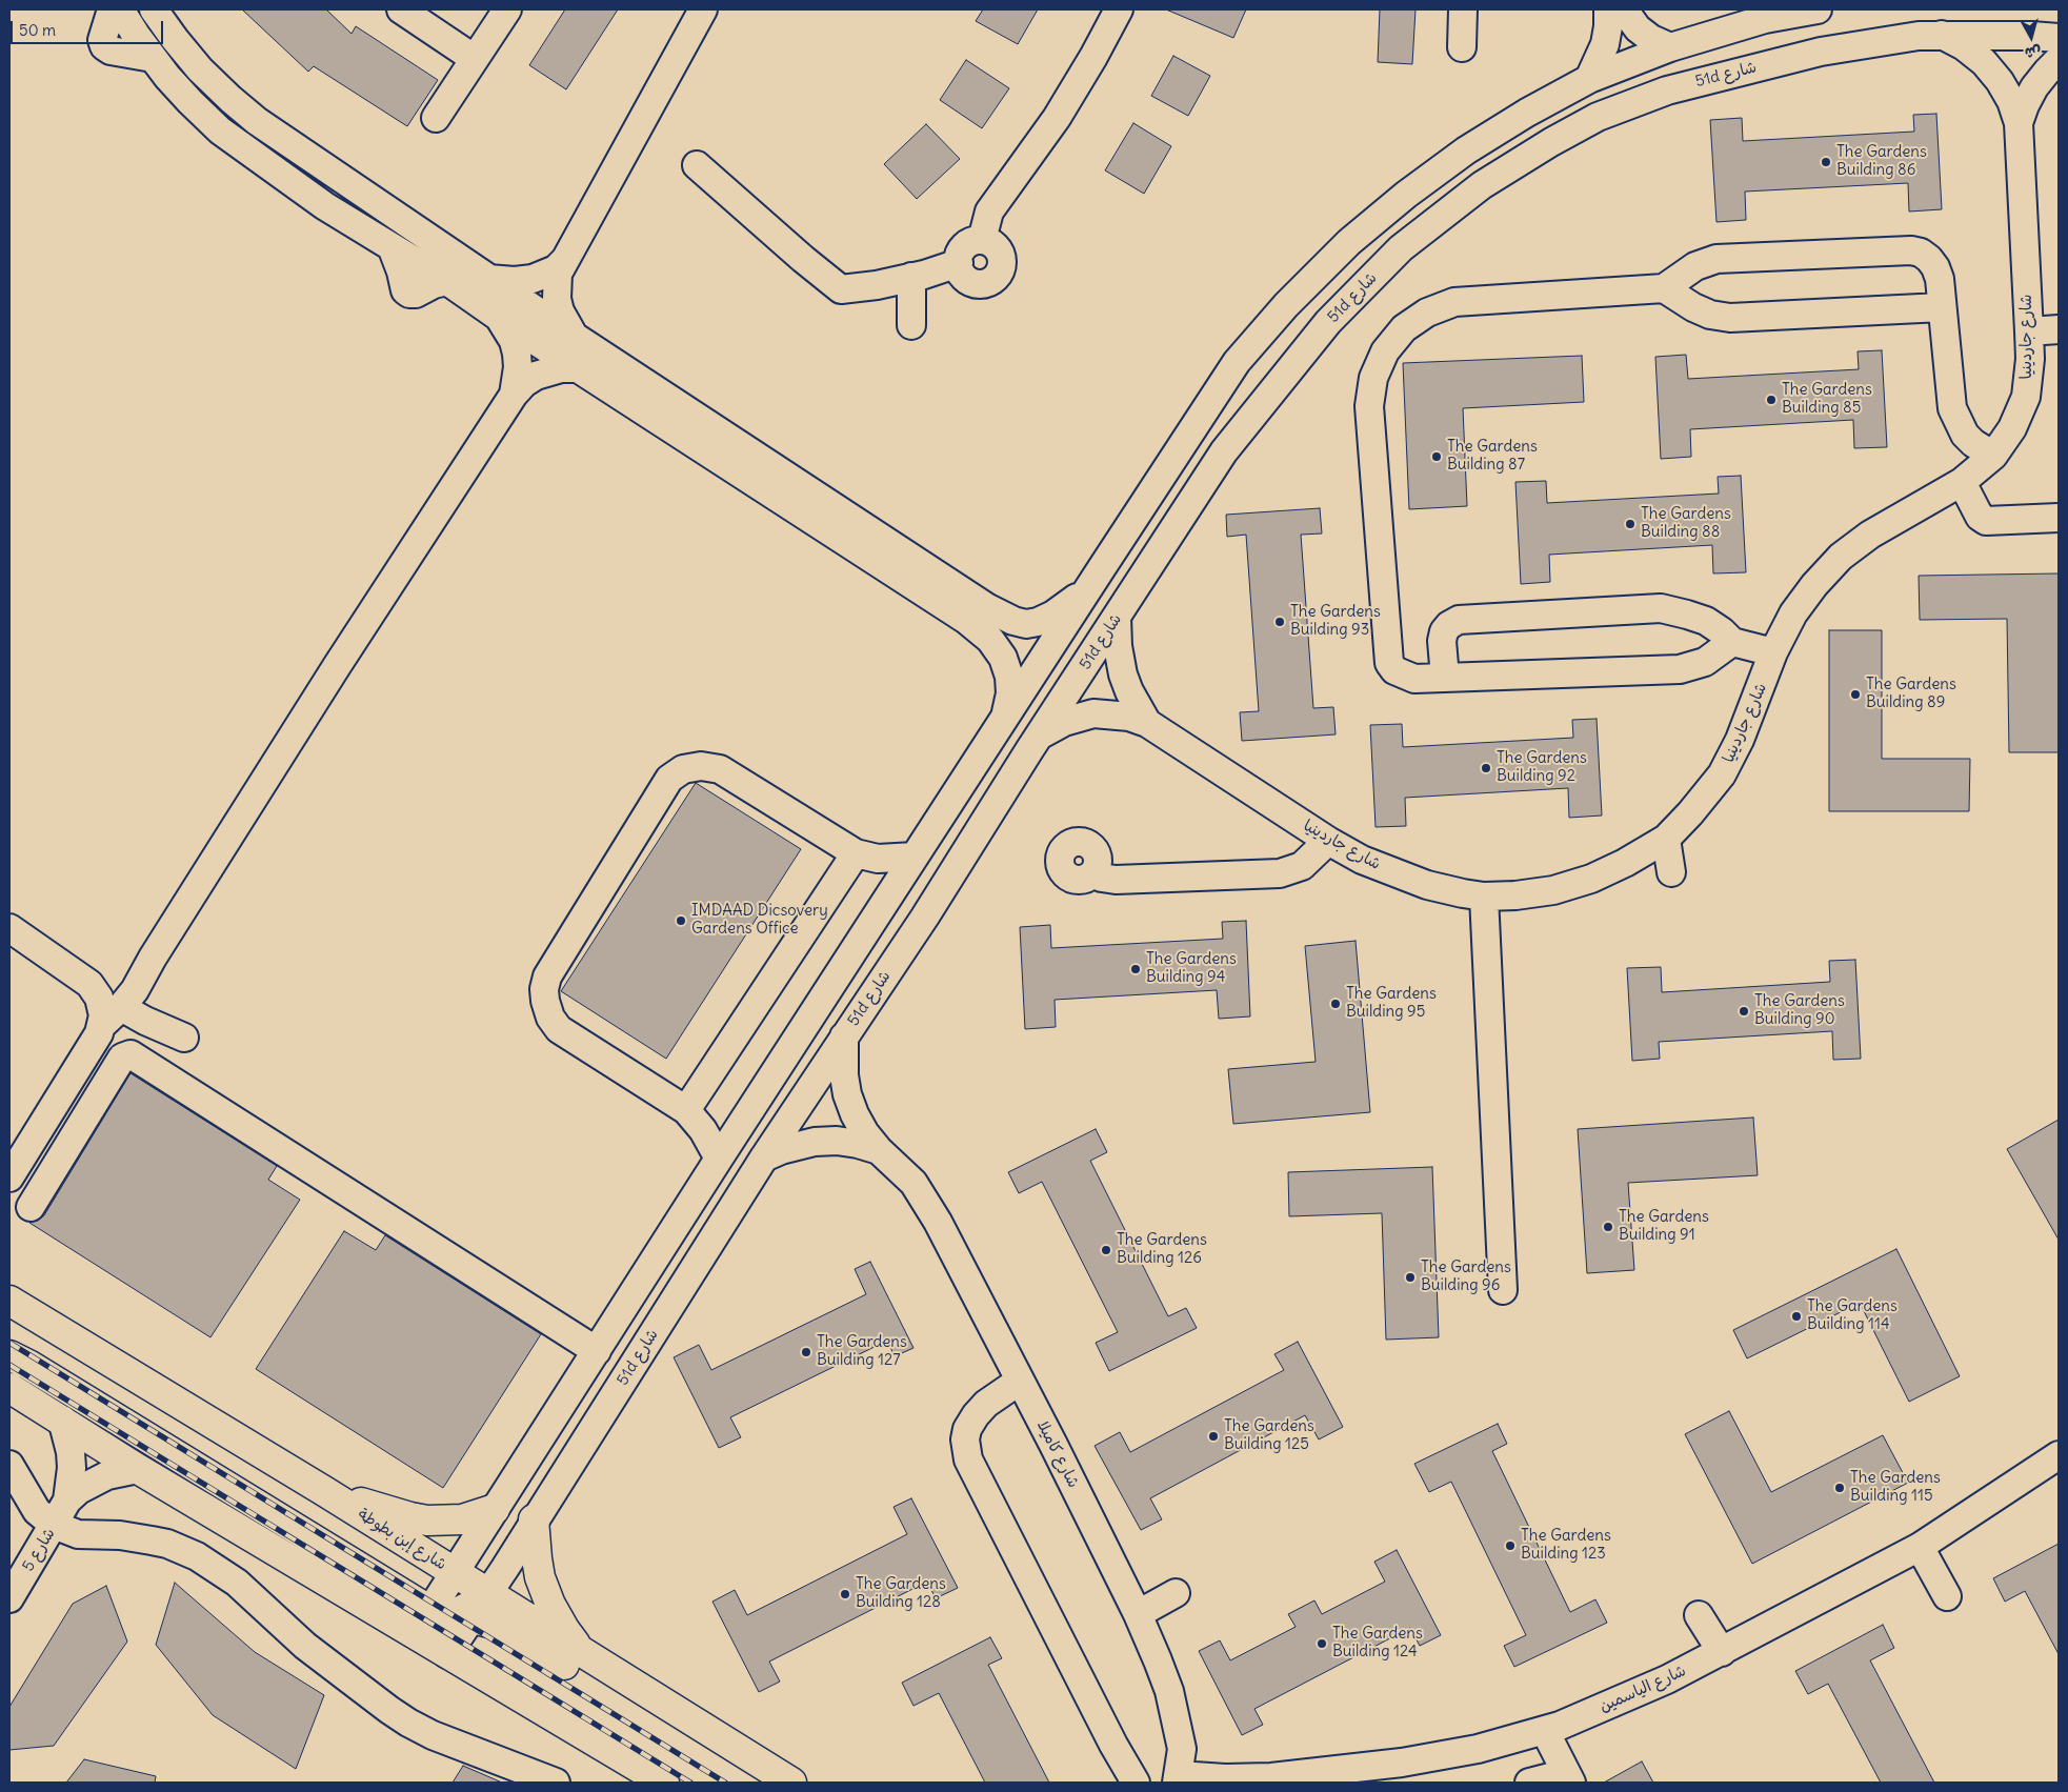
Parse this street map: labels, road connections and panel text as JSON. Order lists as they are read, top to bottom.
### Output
{
  "streets": {
    "main road": ["شارع إبن بطوطة"],
    "street": [
      "51d شارع",
      "شارع جاردينيا",
      "شارع كاميلا",
      "شارع 5",
      "شارع الياسمين"
    ]
  },
  "crossings": [
    ["51d شارع", "شارع جاردينيا"],
    ["51d شارع", "شارع كاميلا"],
    ["51d شارع", "شارع إبن بطوطة"],
    ["شارع كاميلا", "شارع الياسمين"]
  ],
  "places": [
    "The Gardens Building 86",
    "The Gardens Building 85",
    "The Gardens Building 87",
    "The Gardens Building 88",
    "The Gardens Building 93",
    "The Gardens Building 89",
    "The Gardens Building 92",
    "IMDAAD Dicsovery Gardens Office",
    "The Gardens Building 94",
    "The Gardens Building 95",
    "The Gardens Building 90",
    "The Gardens Building 91",
    "The Gardens Building 126",
    "The Gardens Building 96",
    "The Gardens Building 114",
    "The Gardens Building 127",
    "The Gardens Building 125",
    "The Gardens Building 115",
    "The Gardens Building 123",
    "The Gardens Building 128",
    "The Gardens Building 124"
  ],
  "scale_bar": "50 m",
  "north": "bottom"
}
